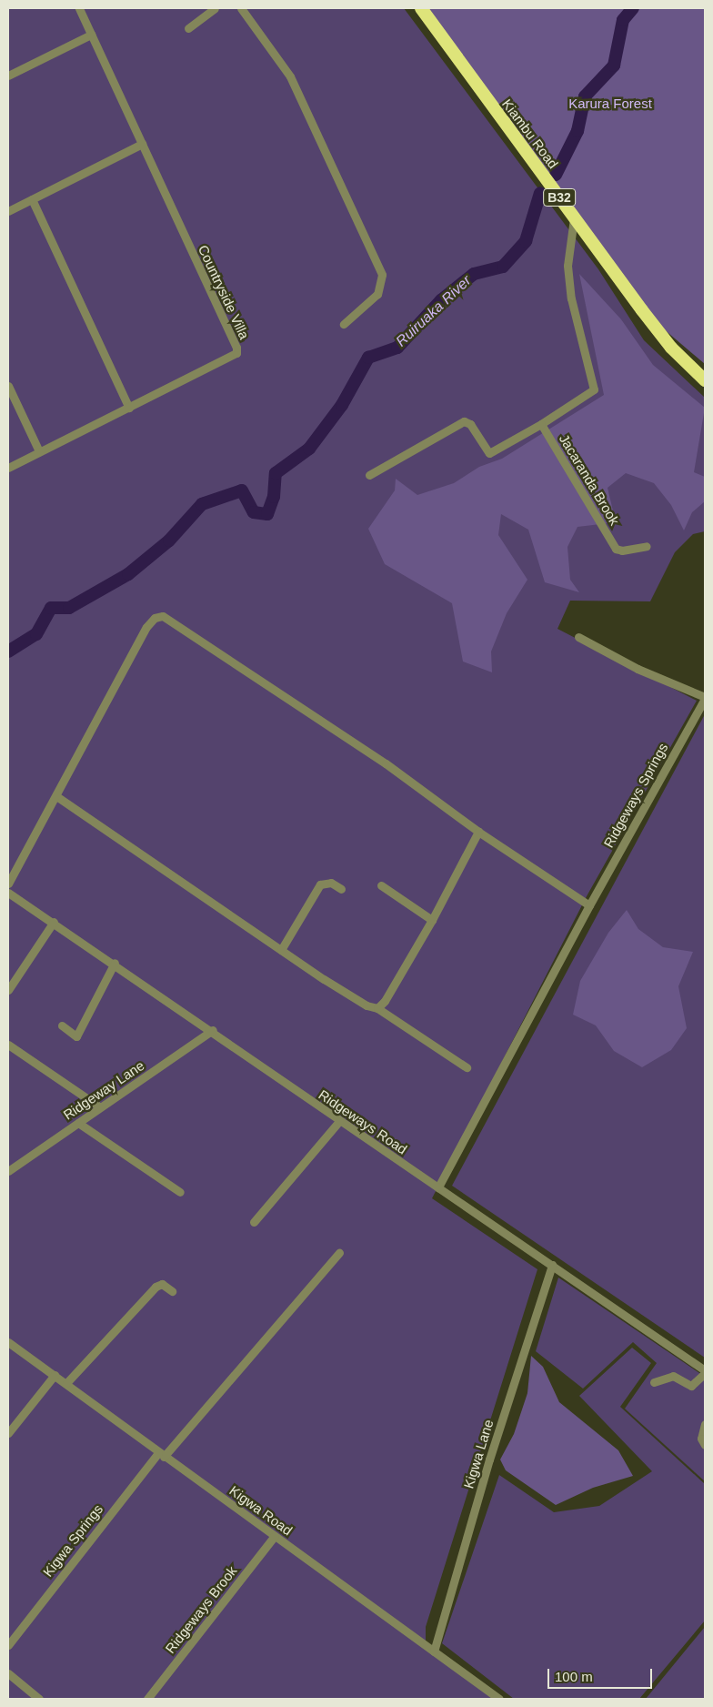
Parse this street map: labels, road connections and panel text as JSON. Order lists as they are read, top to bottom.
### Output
{
  "streets": {
    "highway": ["Kiambu Road", "B32"],
    "street": [
      "Countryside Villa",
      "Jacaranda Brook",
      "Ridgeways Springs",
      "Ridgeway Lane",
      "Ridgeways Road",
      "Kigwa Lane",
      "Kigwa Road",
      "Kigwa Springs",
      "Ridgeways Brook"
    ]
  },
  "crossings": [
    ["Ridgeways Springs", "Ridgeways Road"],
    ["Ridgeway Lane", "Ridgeways Road"],
    ["Ridgeways Road", "Kigwa Lane"],
    ["Kigwa Lane", "Kigwa Road"],
    ["Kigwa Road", "Kigwa Springs"],
    ["Kigwa Road", "Ridgeways Brook"]
  ],
  "water": ["Ruiruaka River"],
  "parks": ["Karura Forest"],
  "scale_bar": "100 m"
}
